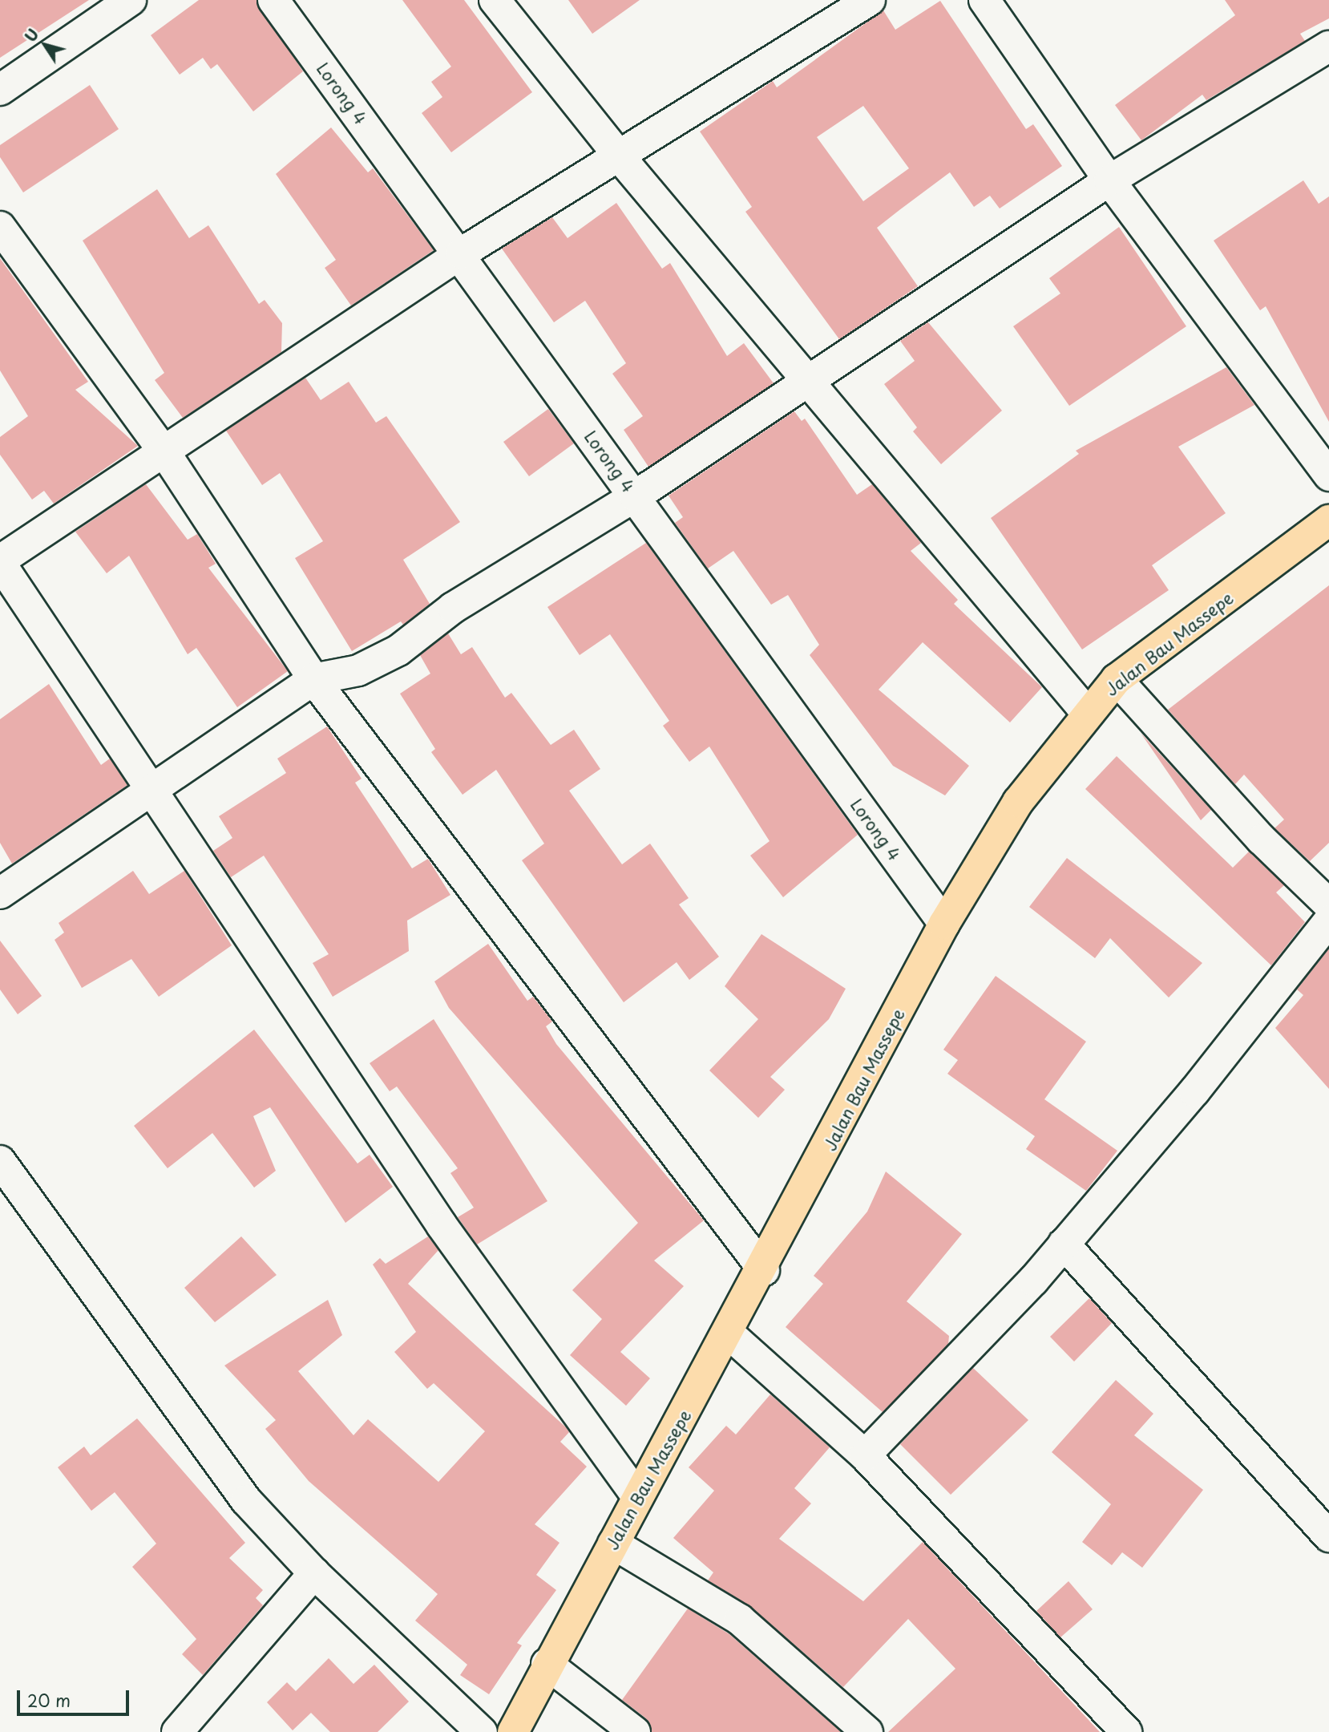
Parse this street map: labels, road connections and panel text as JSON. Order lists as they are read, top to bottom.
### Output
{
  "streets": {
    "main road": ["Jalan Bau Massepe"],
    "street": ["Lorong 4"]
  },
  "crossings": [
    ["Lorong 4", "Jalan Bau Massepe"]
  ],
  "scale_bar": "20 m",
  "north": "top left"
}
